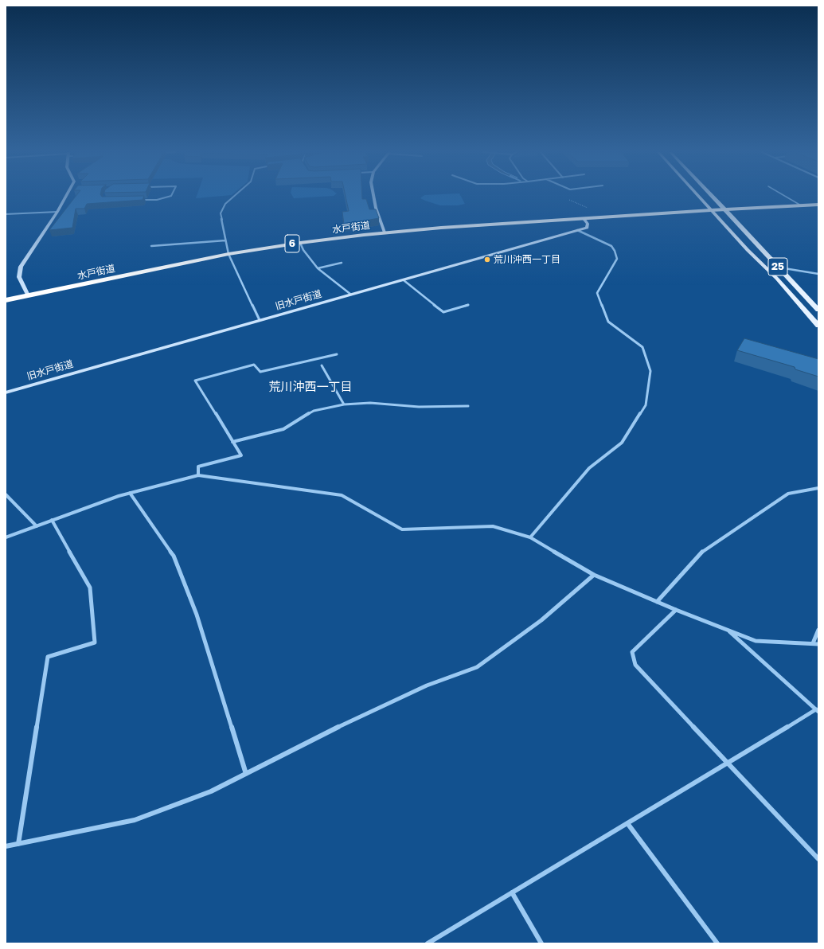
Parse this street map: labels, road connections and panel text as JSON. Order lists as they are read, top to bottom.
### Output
{
  "streets": {
    "highway": ["水戸街道", "6"],
    "main road": ["25"],
    "street": ["旧水戸街道"]
  },
  "crossings": [
    ["水戸街道", "25"],
    ["水戸街道", "旧水戸街道"]
  ],
  "districts": ["荒川沖西一丁目"],
  "places": ["荒川沖西一丁目"]
}
